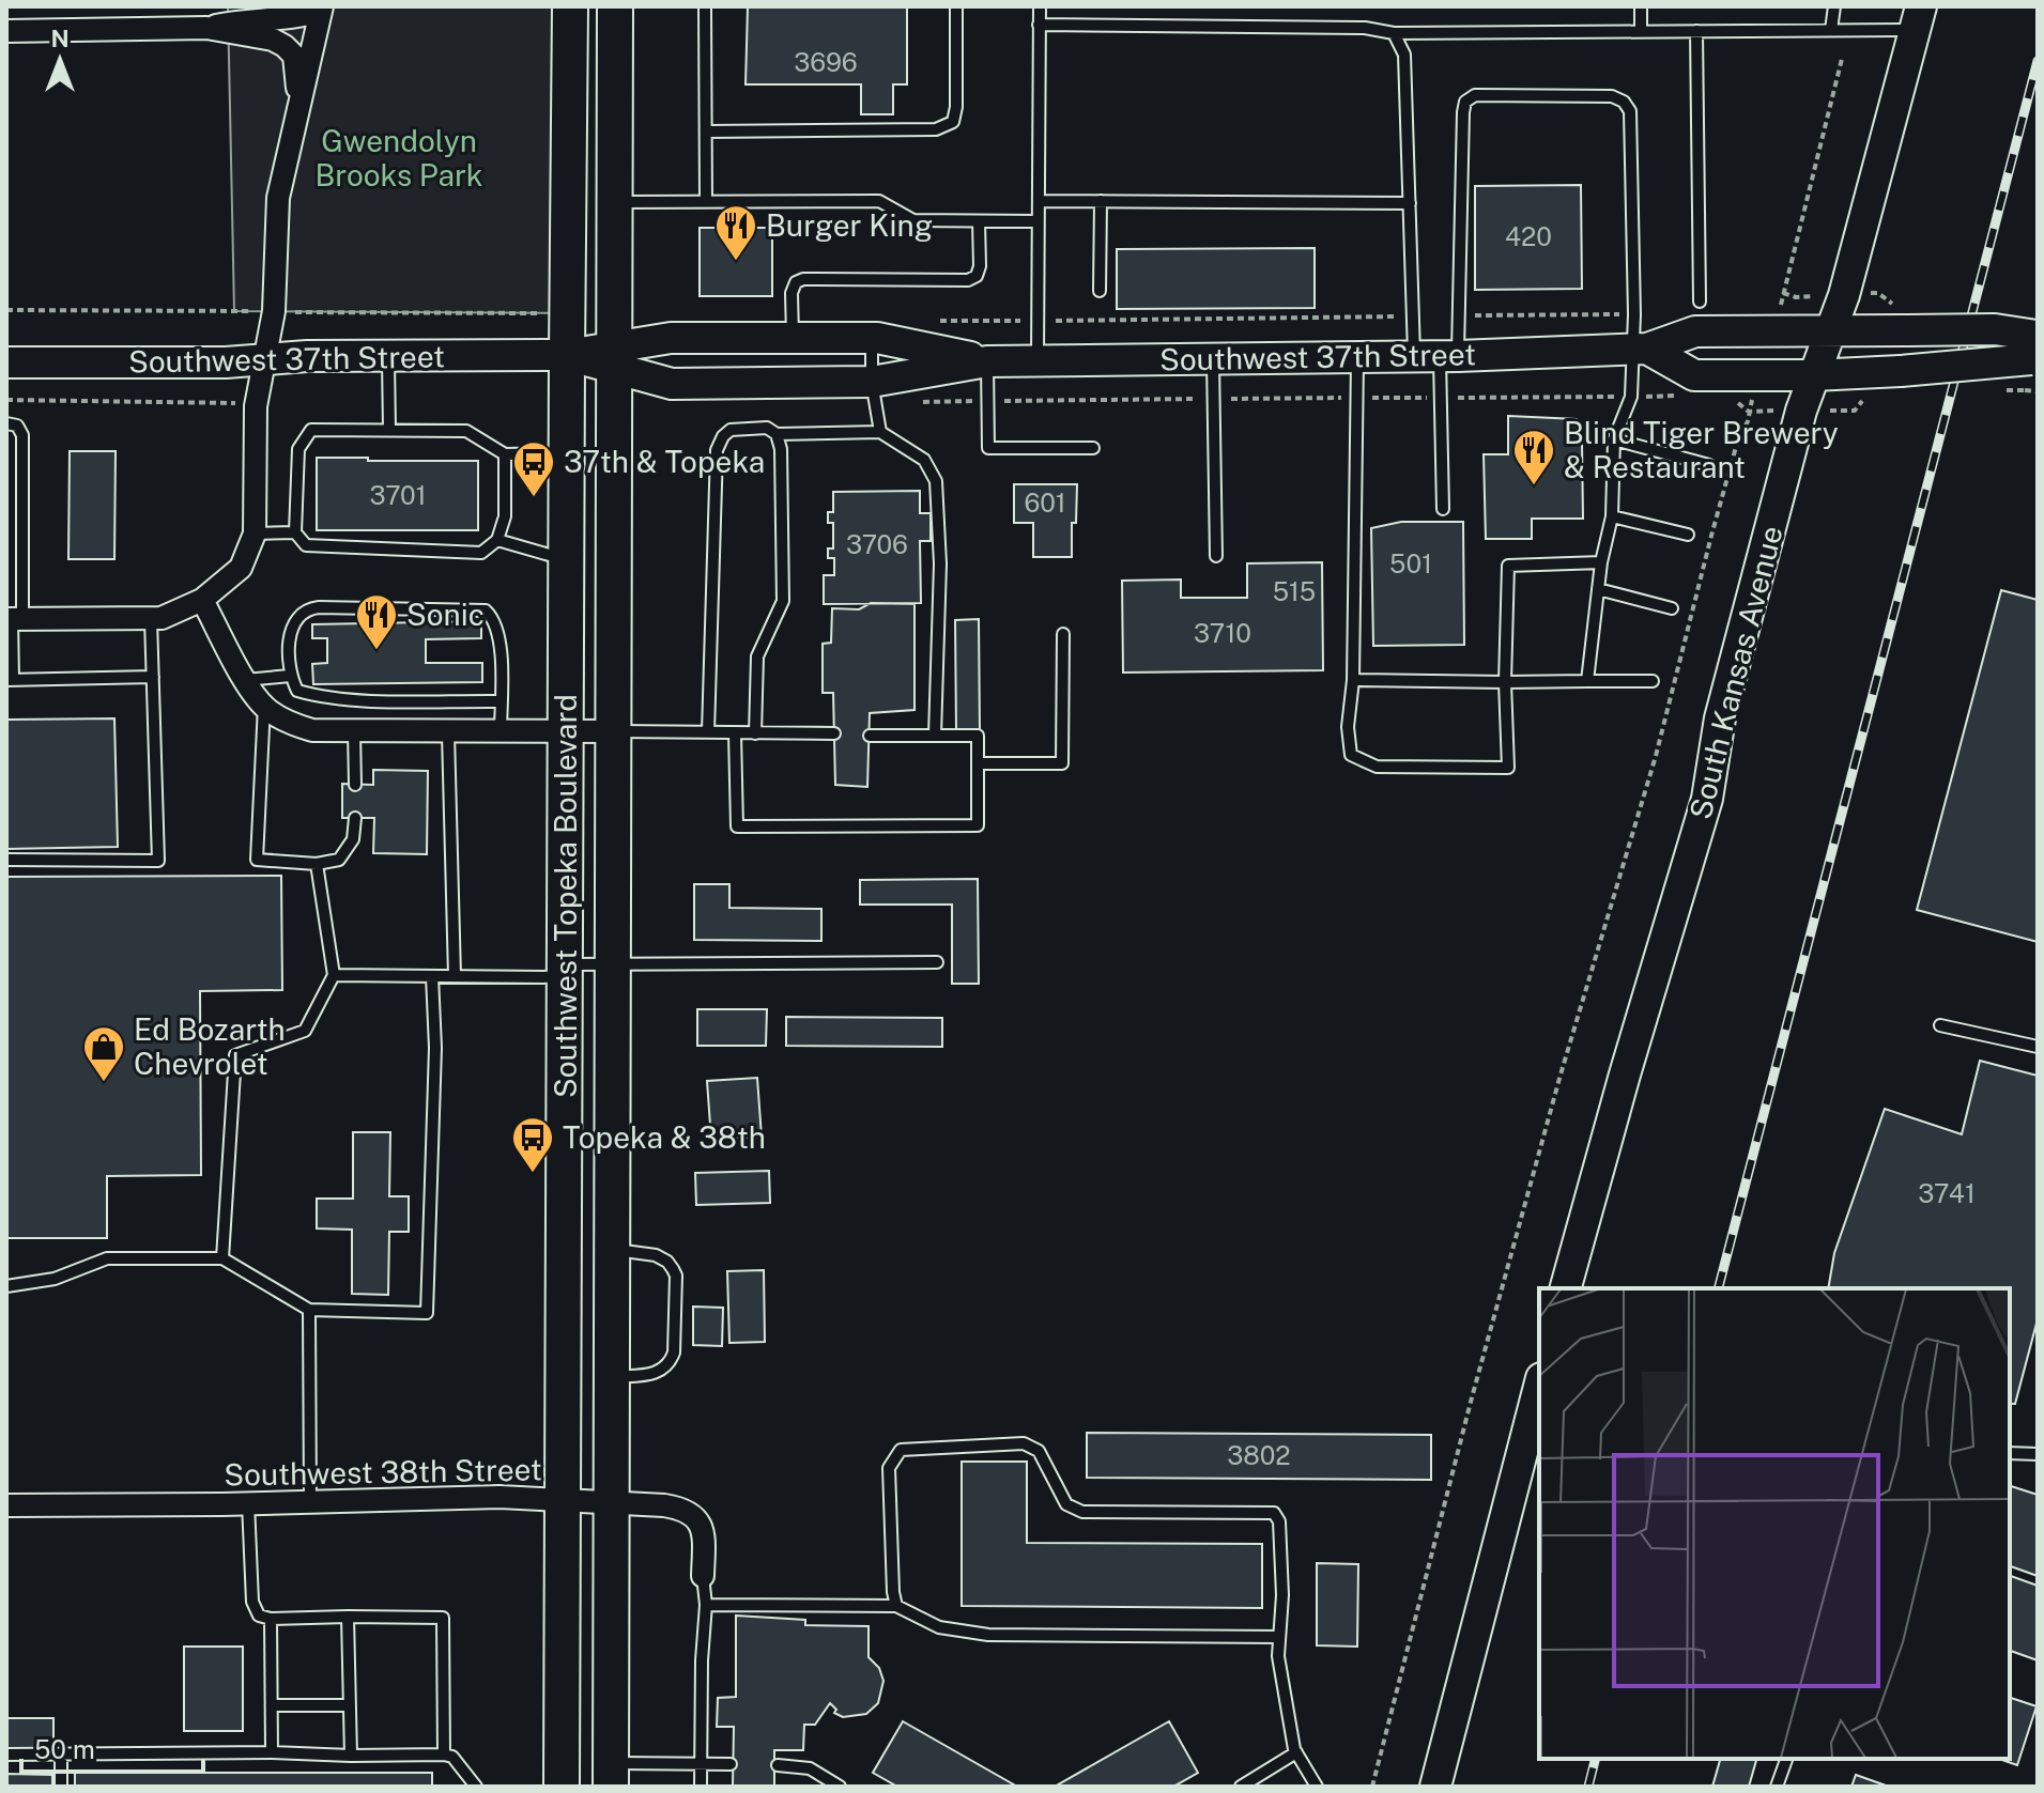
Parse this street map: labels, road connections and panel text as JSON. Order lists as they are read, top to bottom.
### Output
{
  "streets": {
    "main road": ["Southwest 37th Street", "South Kansas Avenue", "Southwest Topeka Boulevard"],
    "street": ["Southwest 38th Street"]
  },
  "crossings": [
    ["Southwest 37th Street", "South Kansas Avenue"],
    ["Southwest 37th Street", "Southwest Topeka Boulevard"],
    ["Southwest Topeka Boulevard", "Southwest 38th Street"]
  ],
  "parks": ["Gwendolyn Brooks Park"],
  "places": {
    "restaurant": ["Burger King", "Blind Tiger Brewery & Restaurant", "Sonic"],
    "bus stop": ["37th & Topeka", "Topeka & 38th"],
    "shop": ["Ed Bozarth Chevrolet"]
  },
  "house_numbers": [
    "3696",
    "420",
    "3701",
    "601",
    "3706",
    "501",
    "515",
    "3710",
    "3741",
    "3802"
  ],
  "scale_bar": "50 m",
  "north": "top"
}
